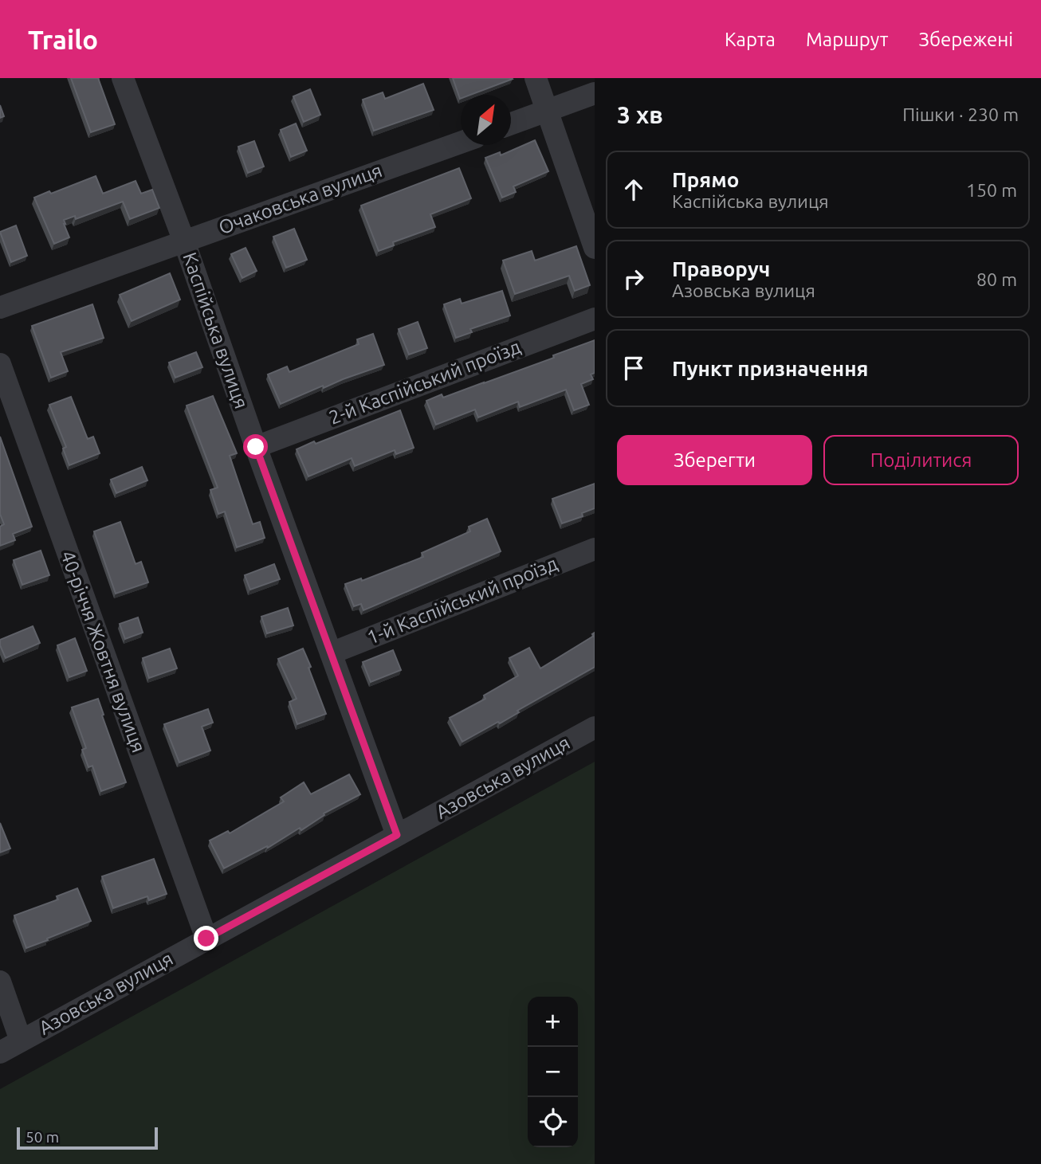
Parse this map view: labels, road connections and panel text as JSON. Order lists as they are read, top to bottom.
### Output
{
  "streets": {
    "street": [
      "Очаковська вулиця",
      "Каспійська вулиця",
      "2-й Каспійський проїзд",
      "1-й Каспійський проїзд",
      "40-річчя Жовтня вулиця",
      "Азовська вулиця"
    ]
  },
  "crossings": [
    ["Очаковська вулиця", "Каспійська вулиця"],
    ["Каспійська вулиця", "2-й Каспійський проїзд"],
    ["Каспійська вулиця", "1-й Каспійський проїзд"],
    ["Каспійська вулиця", "Азовська вулиця"],
    ["40-річчя Жовтня вулиця", "Азовська вулиця"]
  ],
  "scale_bar": "50 m",
  "north": "top right",
  "page": {
    "header": "Trailo",
    "nav": ["Карта", "Маршрут", "Збережені"],
    "heading": ["3 хв", "Пішки · 230 m"],
    "list": [
      ["Прямо", "Каспійська вулиця", "150 m"],
      ["Праворуч", "Азовська вулиця", "80 m"],
      "Пункт призначення"
    ],
    "buttons": ["Зберегти", "Поділитися"],
    "map_buttons": ["+", "−"],
    "scale": "50 m"
  }
}
